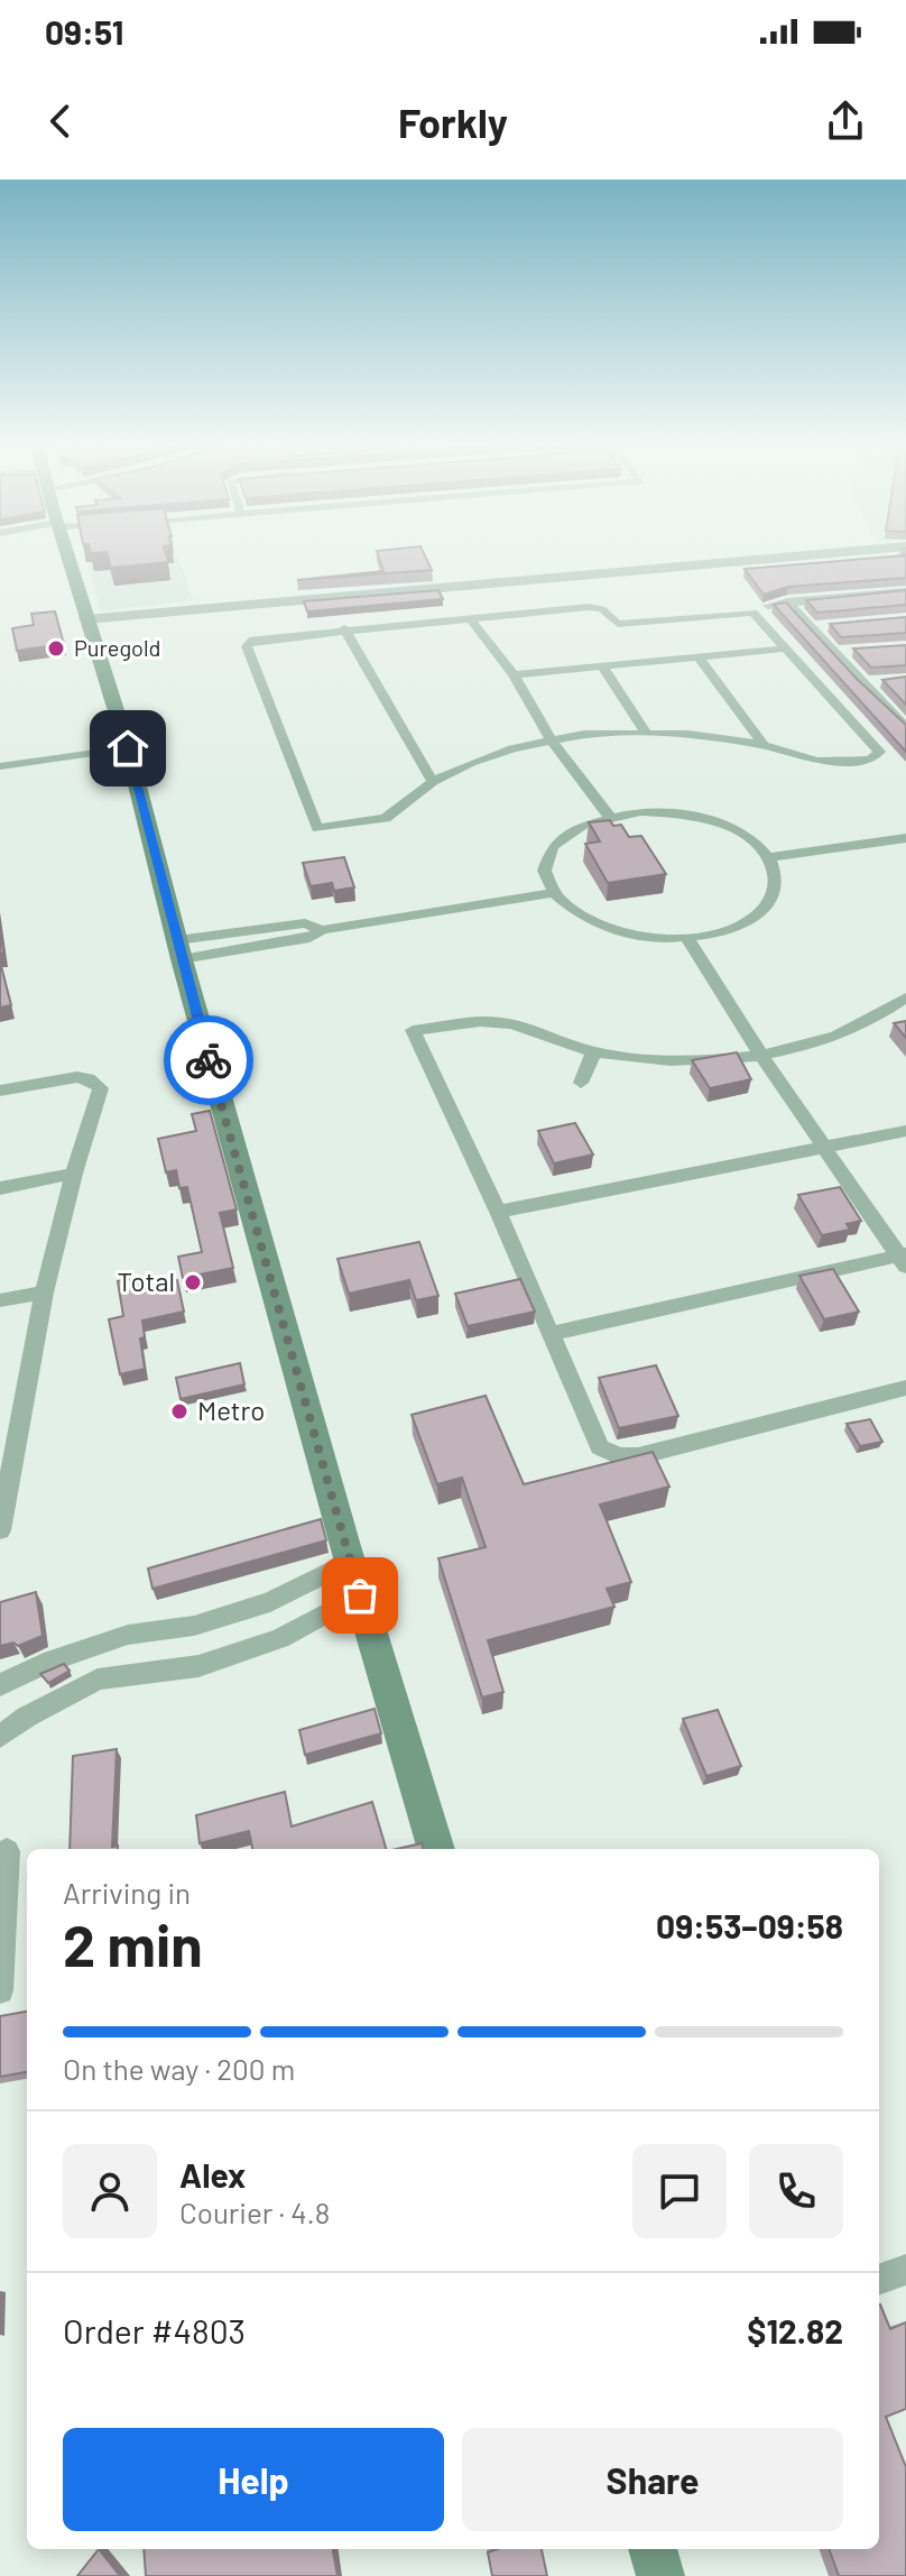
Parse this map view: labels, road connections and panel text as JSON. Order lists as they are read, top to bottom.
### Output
{
  "places": ["Puregold", "Total", "Metro"],
  "page": {
    "status": "09:51",
    "header": "Forkly",
    "heading": ["2 min", "Arriving in", "09:53–09:58"],
    "panel": [
      "Alex",
      "Courier · 4.8",
      "Order #4803",
      "$12.82"
    ],
    "bar": "On the way · 200 m",
    "buttons": ["Help", "Share"]
  }
}
